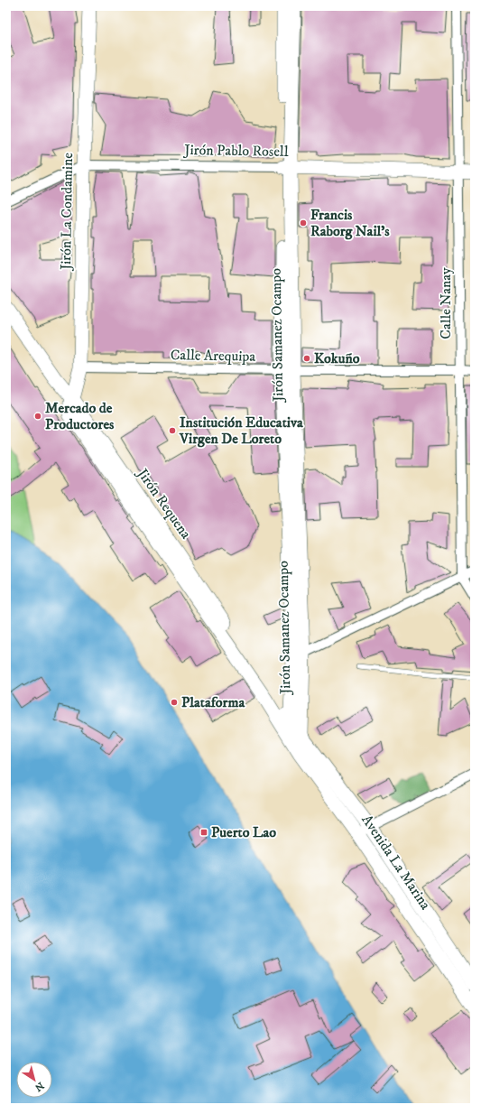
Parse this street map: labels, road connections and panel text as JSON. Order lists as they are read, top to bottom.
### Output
{
  "streets": {
    "main road": [
      "Jirón Pablo Rosell",
      "Jirón La Condamine",
      "Jirón Samanez Ocampo",
      "Jirón Requena",
      "Avenida La Marina"
    ],
    "street": ["Calle Nanay", "Calle Arequipa"]
  },
  "crossings": [
    ["Jirón Pablo Rosell", "Jirón La Condamine"],
    ["Jirón Pablo Rosell", "Calle Nanay"],
    ["Jirón Pablo Rosell", "Jirón Samanez Ocampo"],
    ["Jirón La Condamine", "Calle Arequipa"],
    ["Jirón La Condamine", "Jirón Requena"],
    ["Calle Nanay", "Calle Arequipa"],
    ["Jirón Samanez Ocampo", "Calle Arequipa"],
    ["Jirón Samanez Ocampo", "Jirón Requena"],
    ["Jirón Samanez Ocampo", "Avenida La Marina"],
    ["Jirón Requena", "Avenida La Marina"]
  ],
  "places": {
    "other": [
      "Francis Raborg Nail's",
      "Kokuño",
      "Mercado de Productores",
      "Institución Educativa Virgen De Loreto",
      "Plataforma"
    ],
    "transit": ["Puerto Lao"]
  },
  "north": "bottom right"
}
